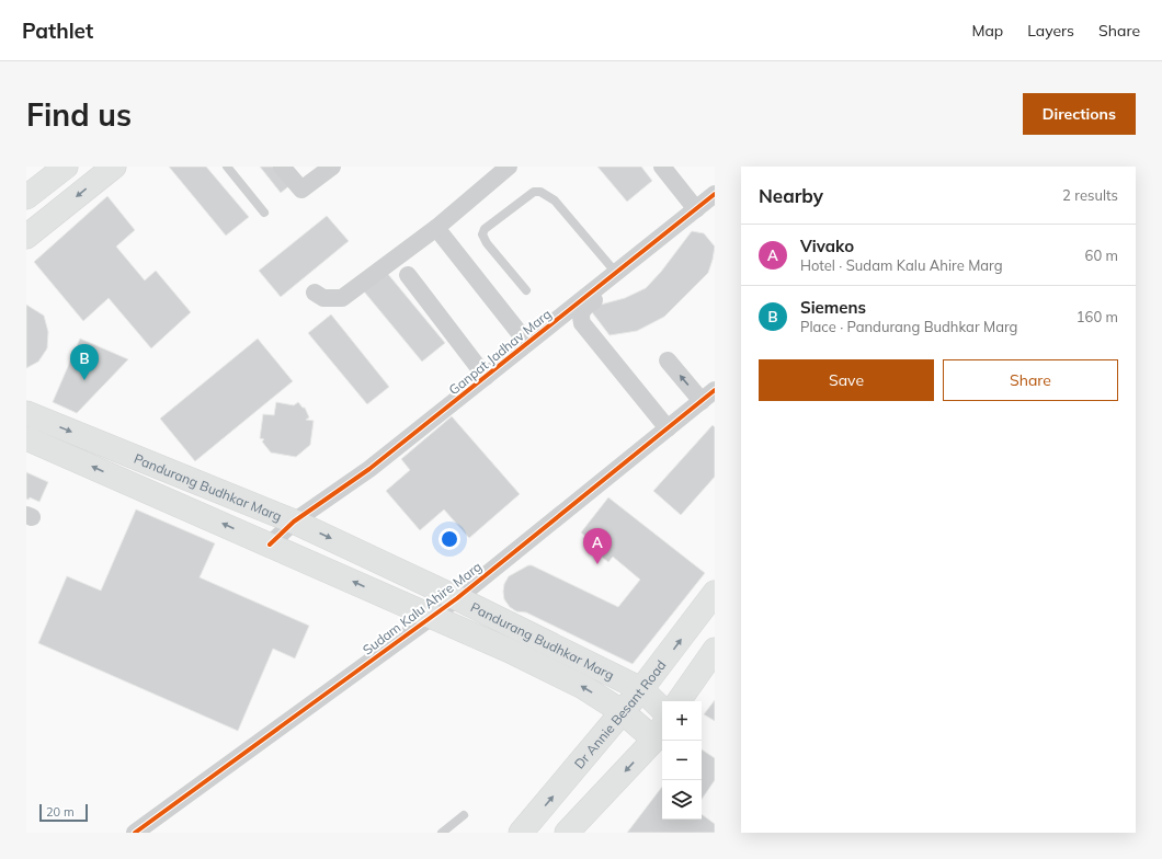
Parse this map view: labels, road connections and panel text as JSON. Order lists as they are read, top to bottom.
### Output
{
  "streets": {
    "main road": ["Pandurang Budhkar Marg", "Dr Annie Besant Road"],
    "street": ["Ganpat Jadhav Marg", "Sudam Kalu Ahire Marg"]
  },
  "crossings": [
    ["Ganpat Jadhav Marg", "Pandurang Budhkar Marg"],
    ["Pandurang Budhkar Marg", "Sudam Kalu Ahire Marg"],
    ["Pandurang Budhkar Marg", "Dr Annie Besant Road"]
  ],
  "scale_bar": "20 m",
  "page": {
    "header": "Pathlet",
    "nav": ["Map", "Layers", "Share"],
    "buttons": [
      "Directions",
      ["Save", "Share"]
    ],
    "title": "Find us",
    "heading": ["Nearby", "2 results"],
    "list": [
      {
        "mark": "A",
        "name": "Vivako",
        "note": "Hotel · Sudam Kalu Ahire Marg",
        "value": "60 m"
      },
      {
        "mark": "B",
        "name": "Siemens",
        "note": "Place · Pandurang Budhkar Marg",
        "value": "160 m"
      }
    ],
    "pins": ["B", "A"],
    "map_buttons": ["+", "−"],
    "scale": "20 m"
  }
}
